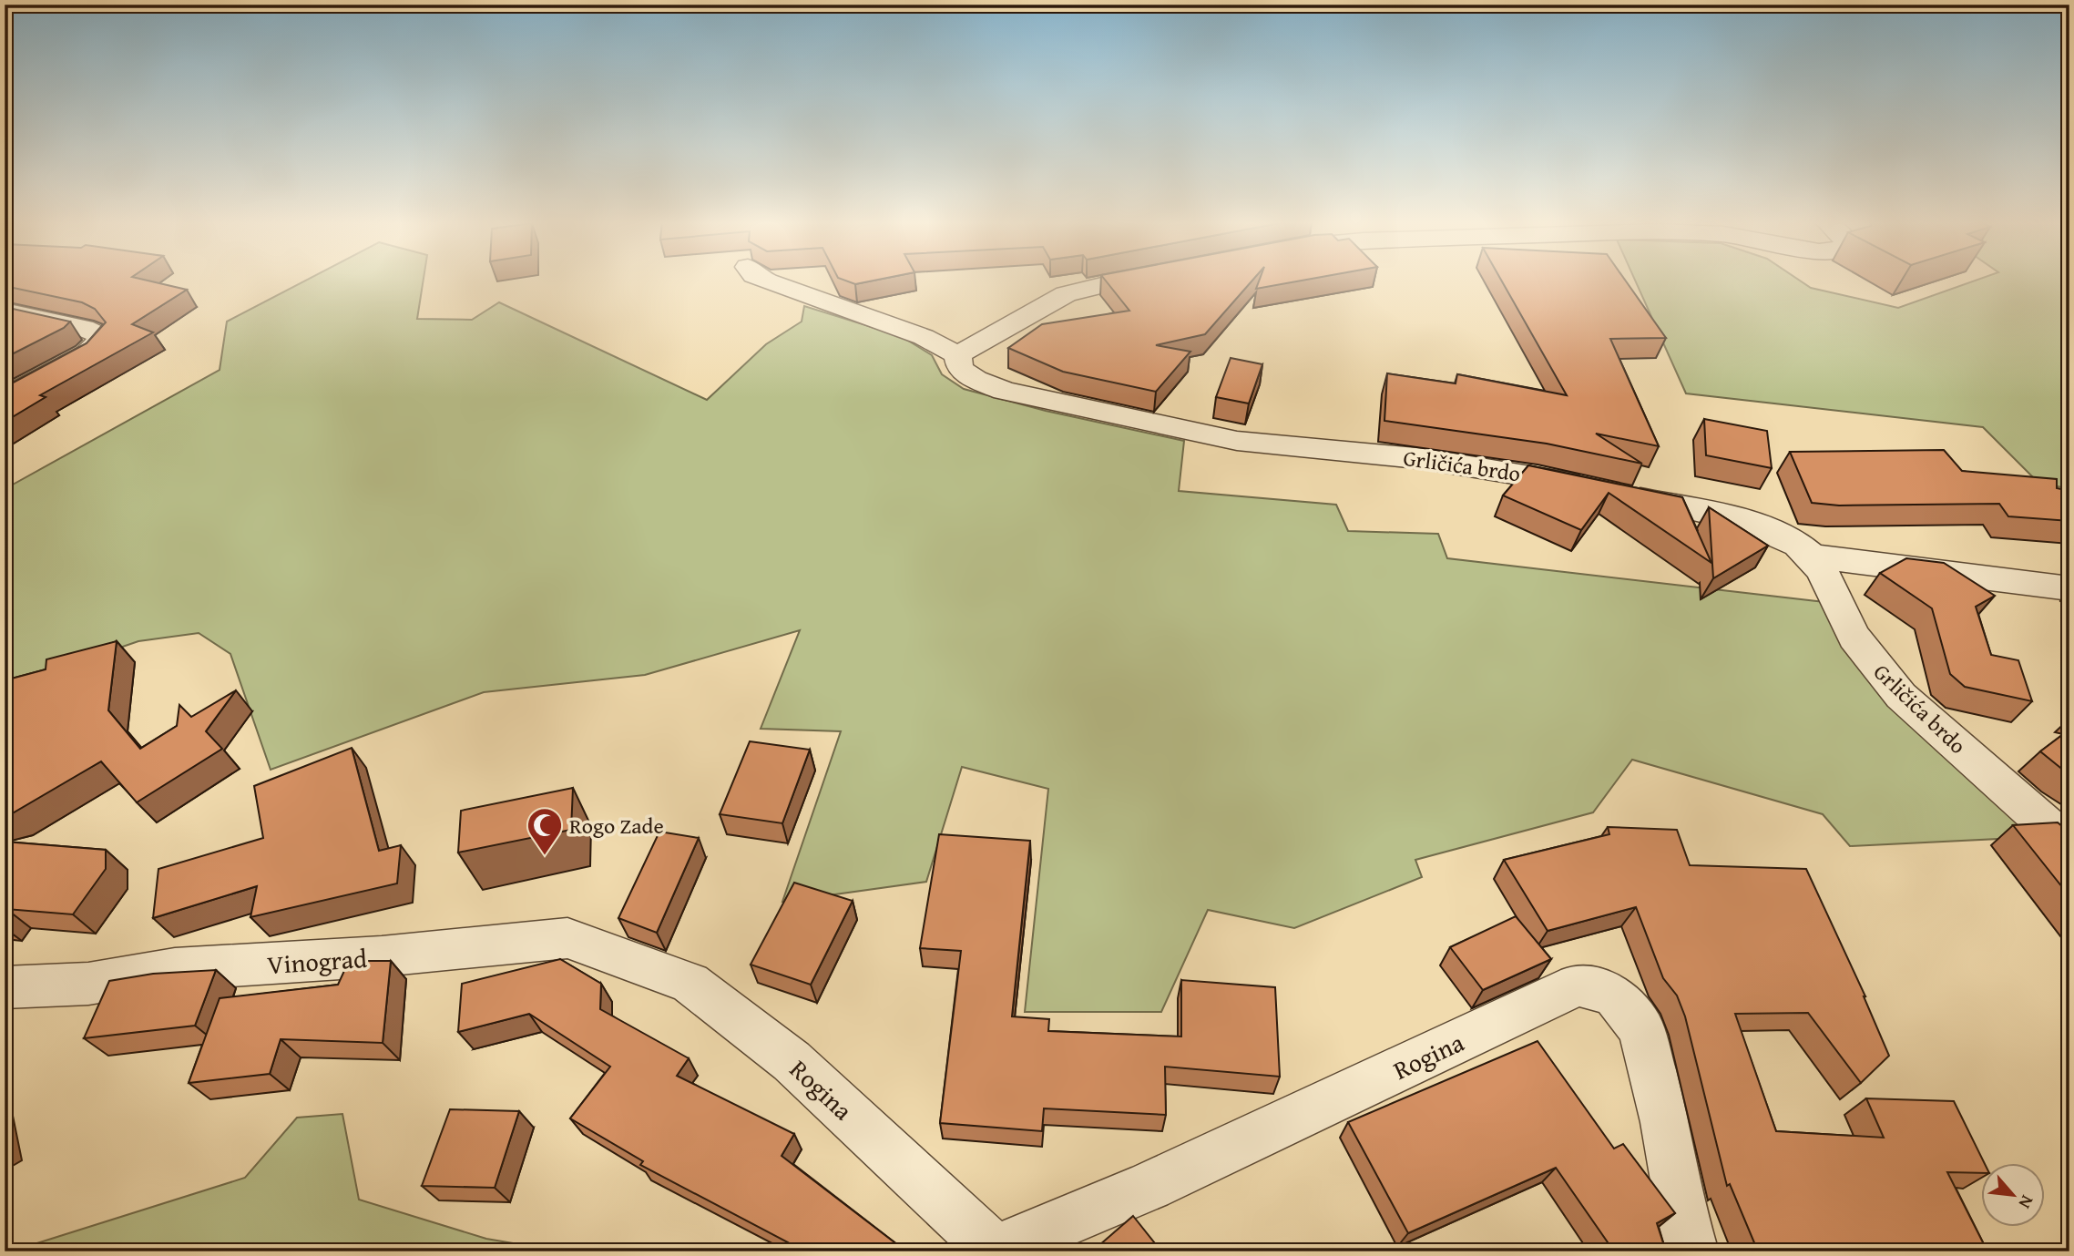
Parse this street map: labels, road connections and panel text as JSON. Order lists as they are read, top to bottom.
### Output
{
  "streets": {
    "street": ["Grličića brdo", "Vinograd", "Rogina"]
  },
  "crossings": [
    ["Vinograd", "Rogina"]
  ],
  "places": {
    "mosque": ["Rogo Zade"]
  },
  "north": "bottom right"
}
